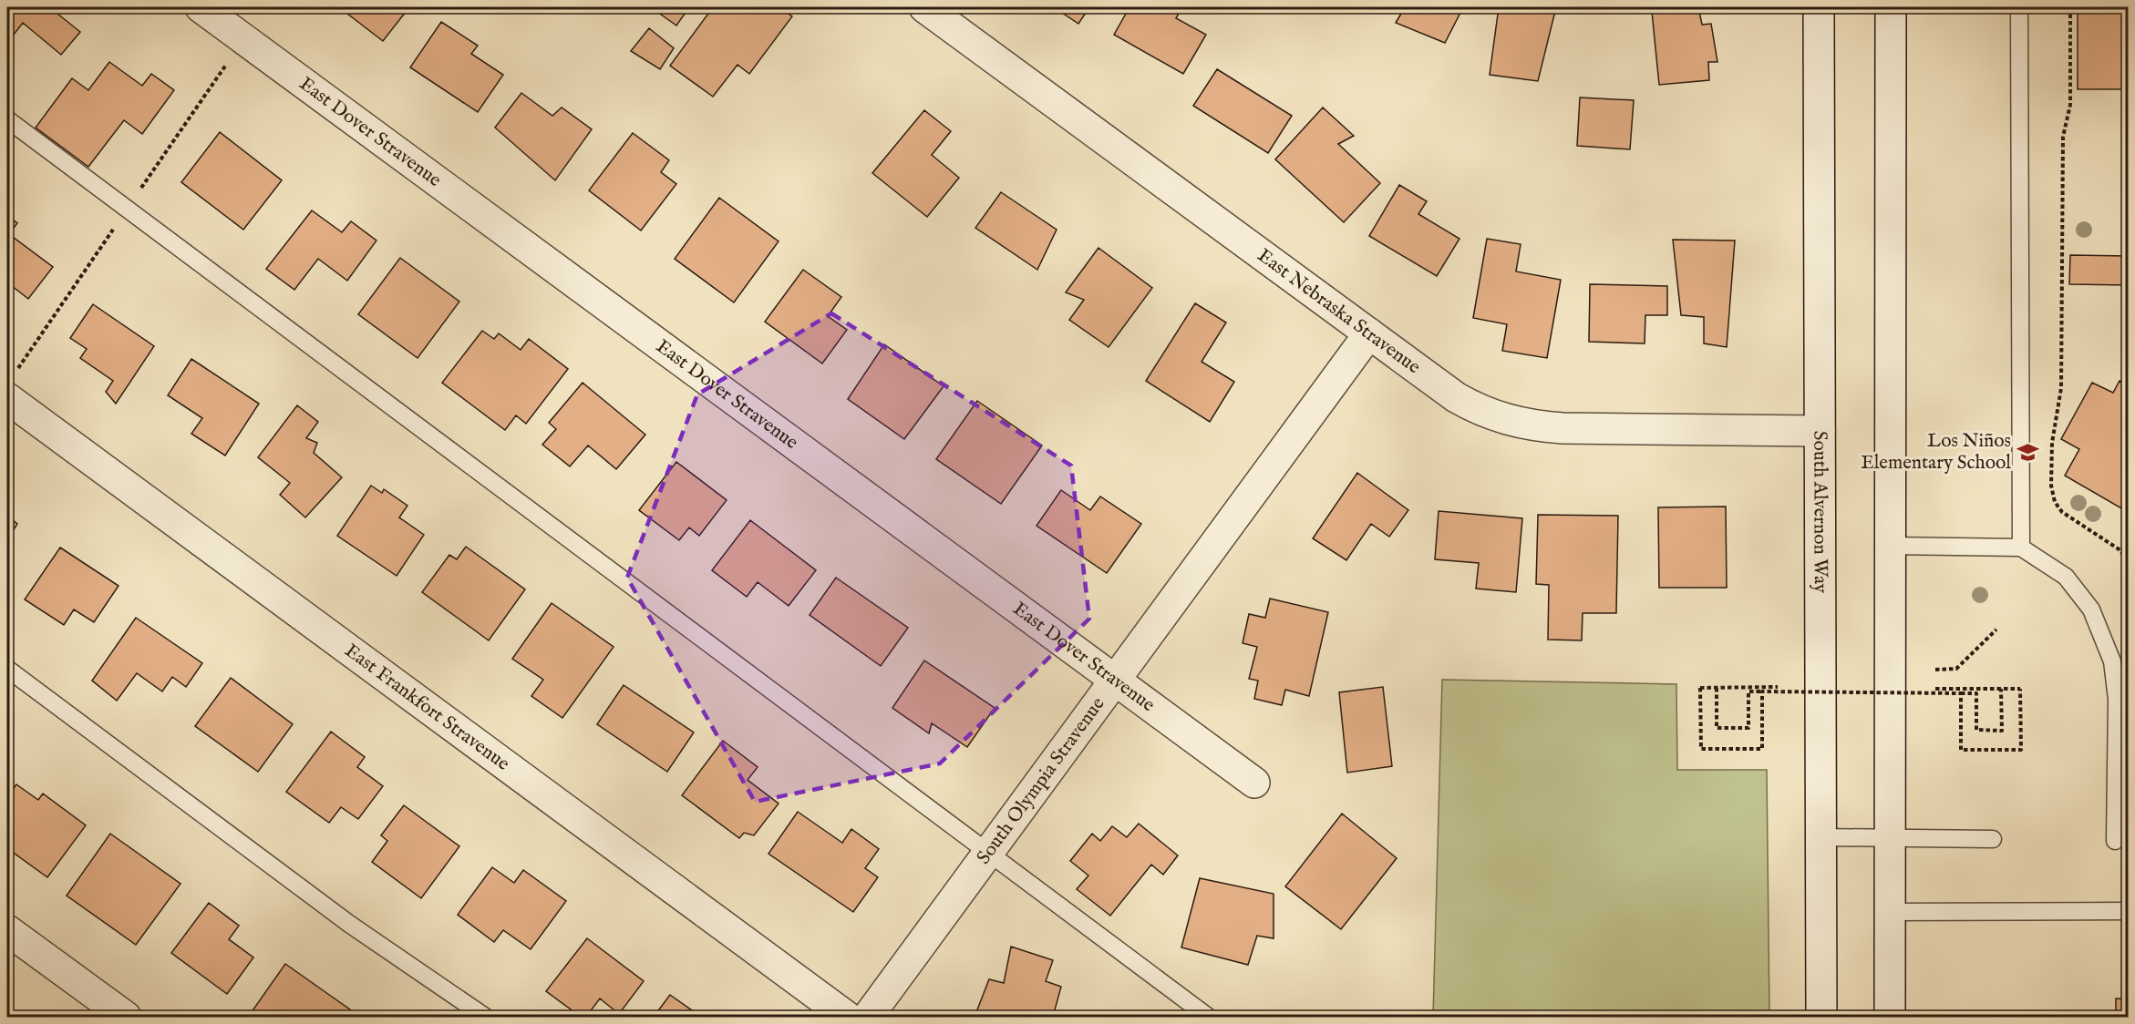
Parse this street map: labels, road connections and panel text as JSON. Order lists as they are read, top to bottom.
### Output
{
  "streets": {
    "street": [
      "East Dover Stravenue",
      "East Nebraska Stravenue",
      "South Alvernon Way",
      "East Frankfort Stravenue",
      "South Olympia Stravenue"
    ]
  },
  "crossings": [
    ["East Dover Stravenue", "South Olympia Stravenue"],
    ["East Nebraska Stravenue", "South Alvernon Way"],
    ["East Nebraska Stravenue", "South Olympia Stravenue"]
  ],
  "places": {
    "school or university": ["Los Niños Elementary School"]
  }
}
